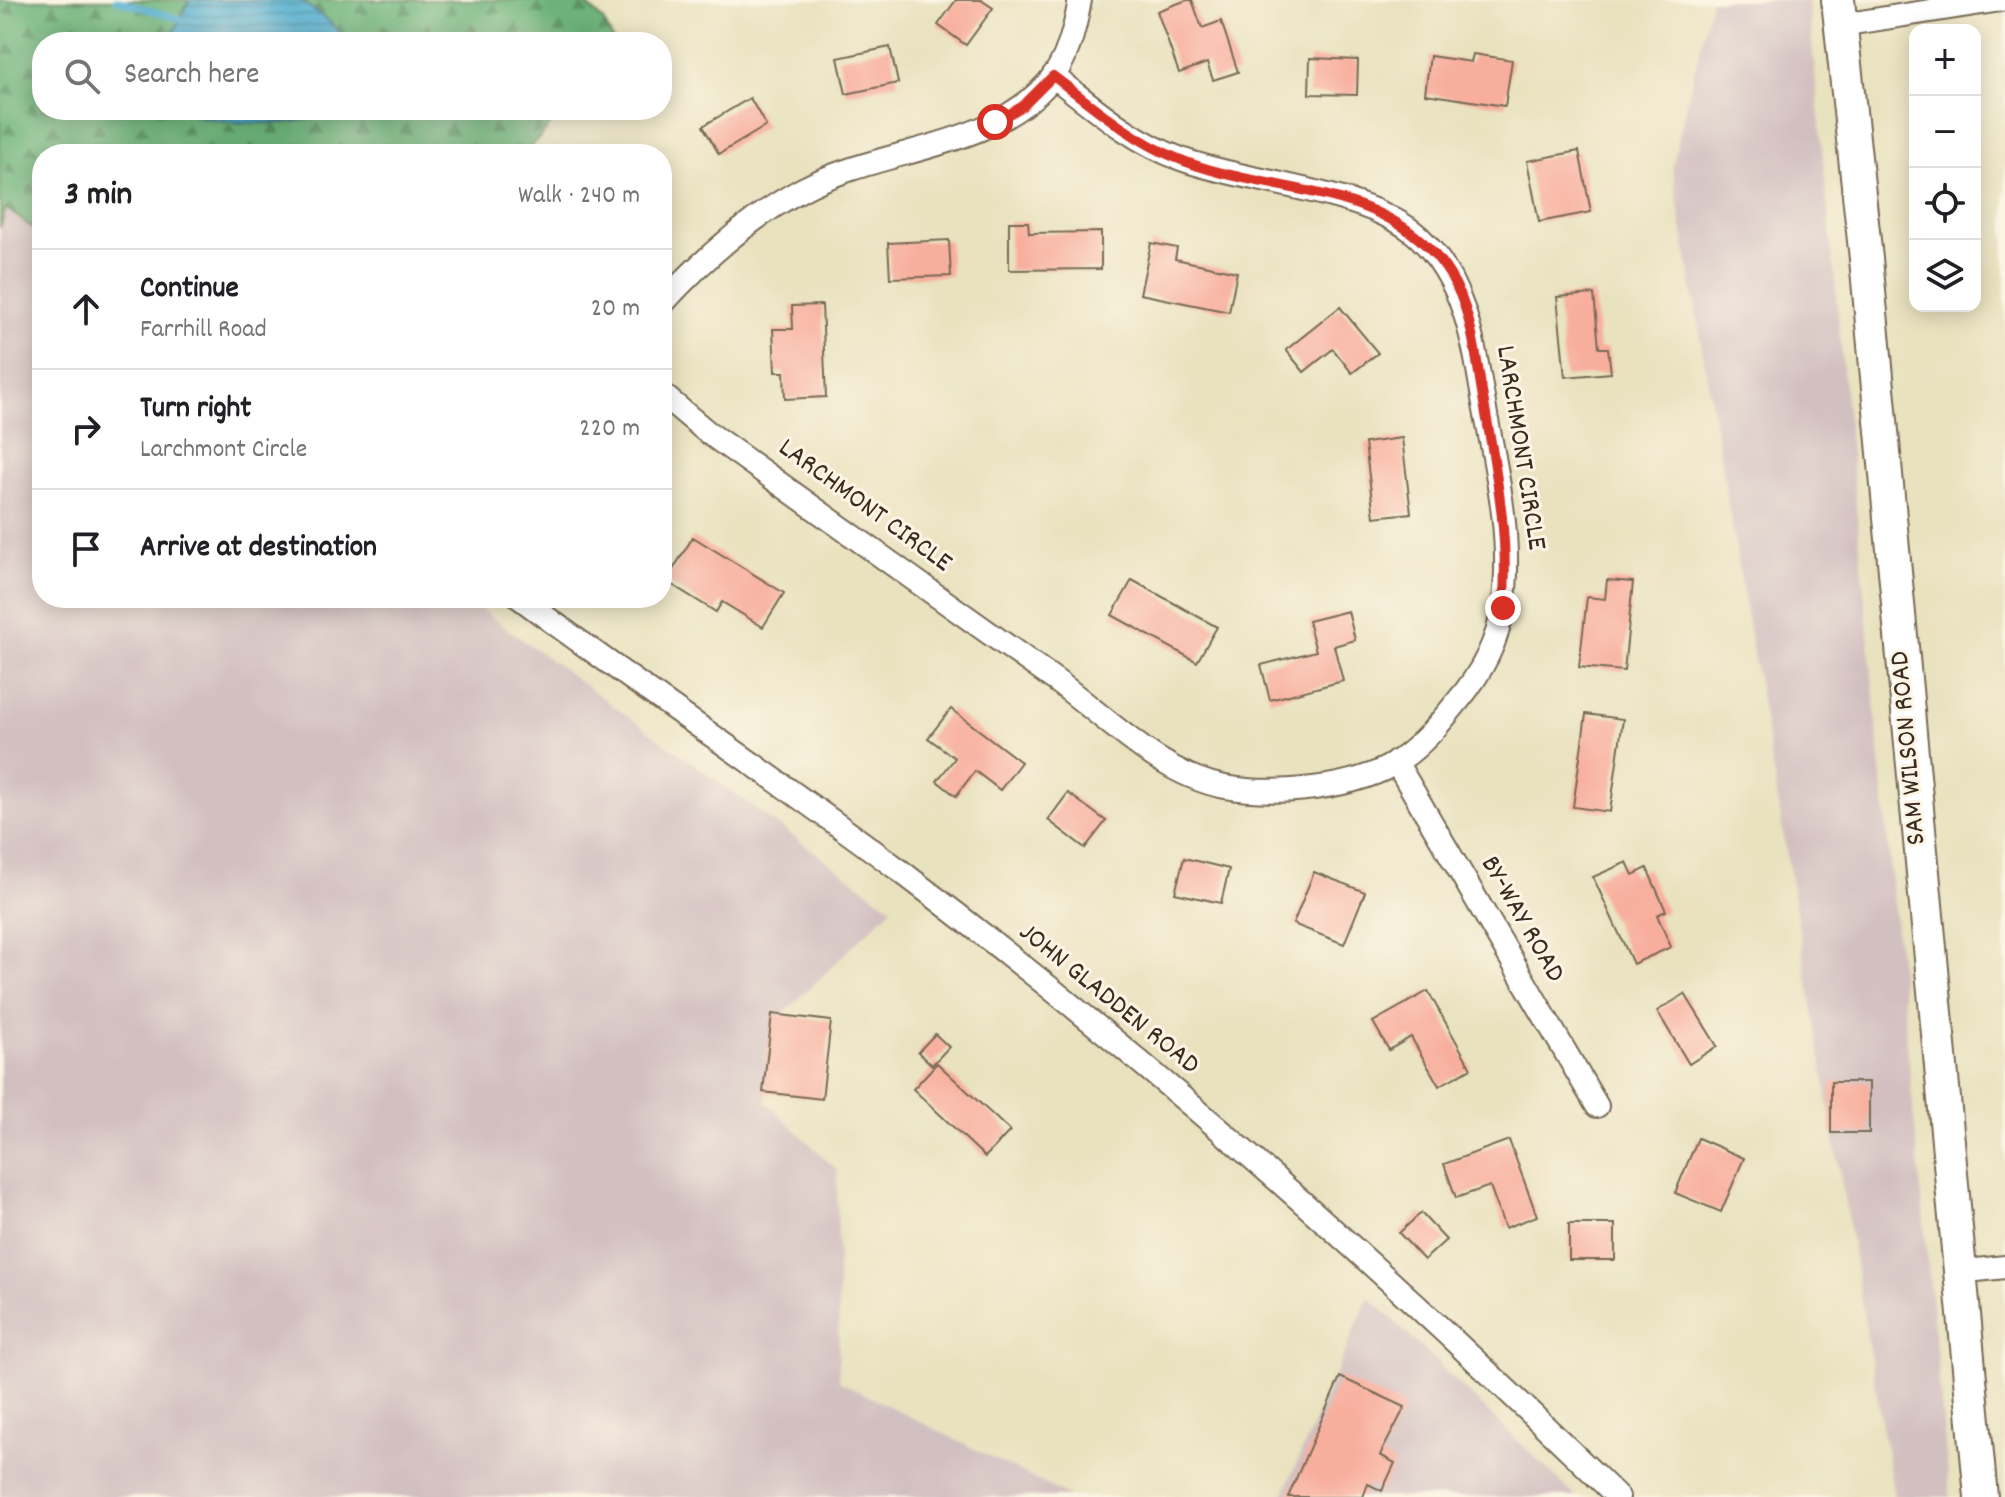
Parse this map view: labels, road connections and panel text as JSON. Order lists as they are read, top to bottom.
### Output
{
  "streets": {
    "street": [
      "LARCHMONT CIRCLE",
      "SAM WILSON ROAD",
      "BY-WAY ROAD",
      "JOHN GLADDEN ROAD"
    ]
  },
  "crossings": [
    ["LARCHMONT CIRCLE", "BY-WAY ROAD"]
  ],
  "page": {
    "map_buttons": ["+", "−"],
    "search": "Search here",
    "heading": ["3 min", "Walk · 240 m"],
    "list": [
      ["Continue", "Farrhill Road", "20 m"],
      ["Turn right", "Larchmont Circle", "220 m"],
      "Arrive at destination"
    ]
  }
}
